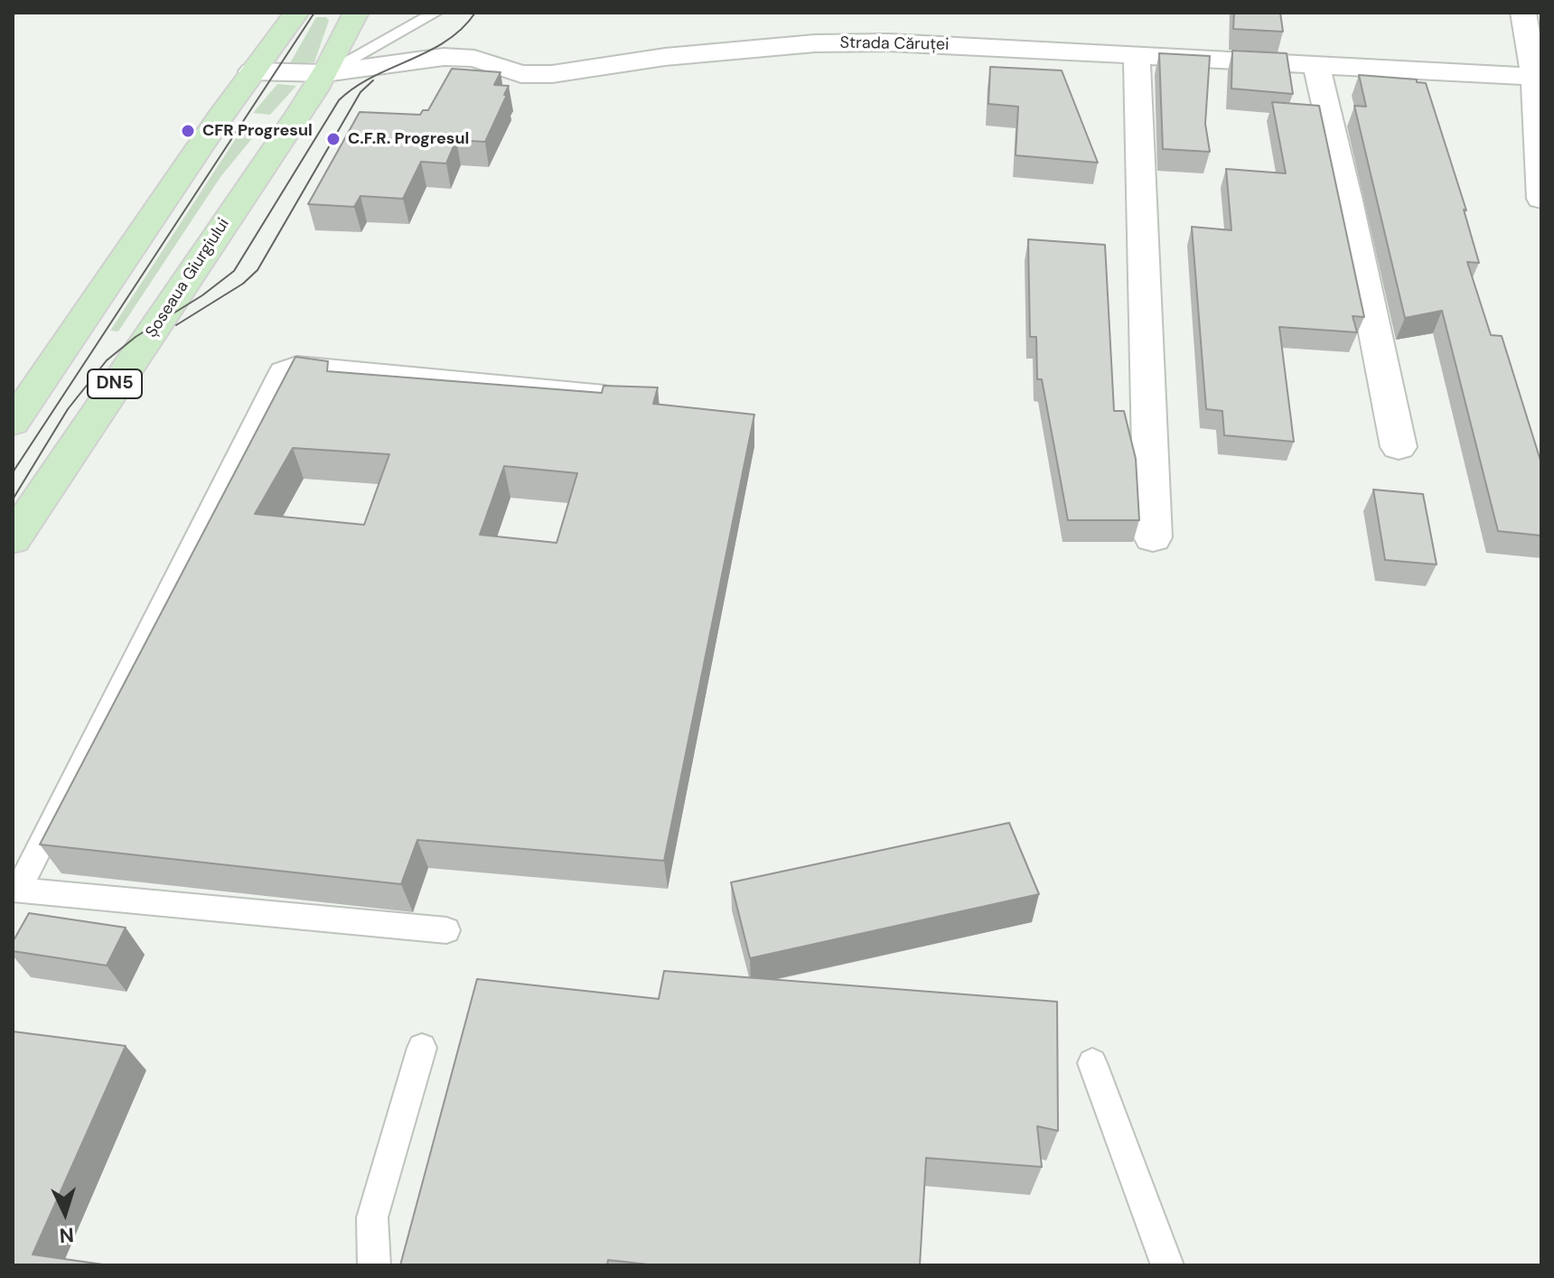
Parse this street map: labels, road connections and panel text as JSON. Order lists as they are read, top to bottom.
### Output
{
  "streets": {
    "main road": ["Șoseaua Giurgiului", "DN5"],
    "street": ["Strada Căruței"]
  },
  "crossings": [
    ["Strada Căruței", "Șoseaua Giurgiului"]
  ],
  "places": ["CFR Progresul", "C.F.R. Progresul"],
  "north": "bottom"
}
